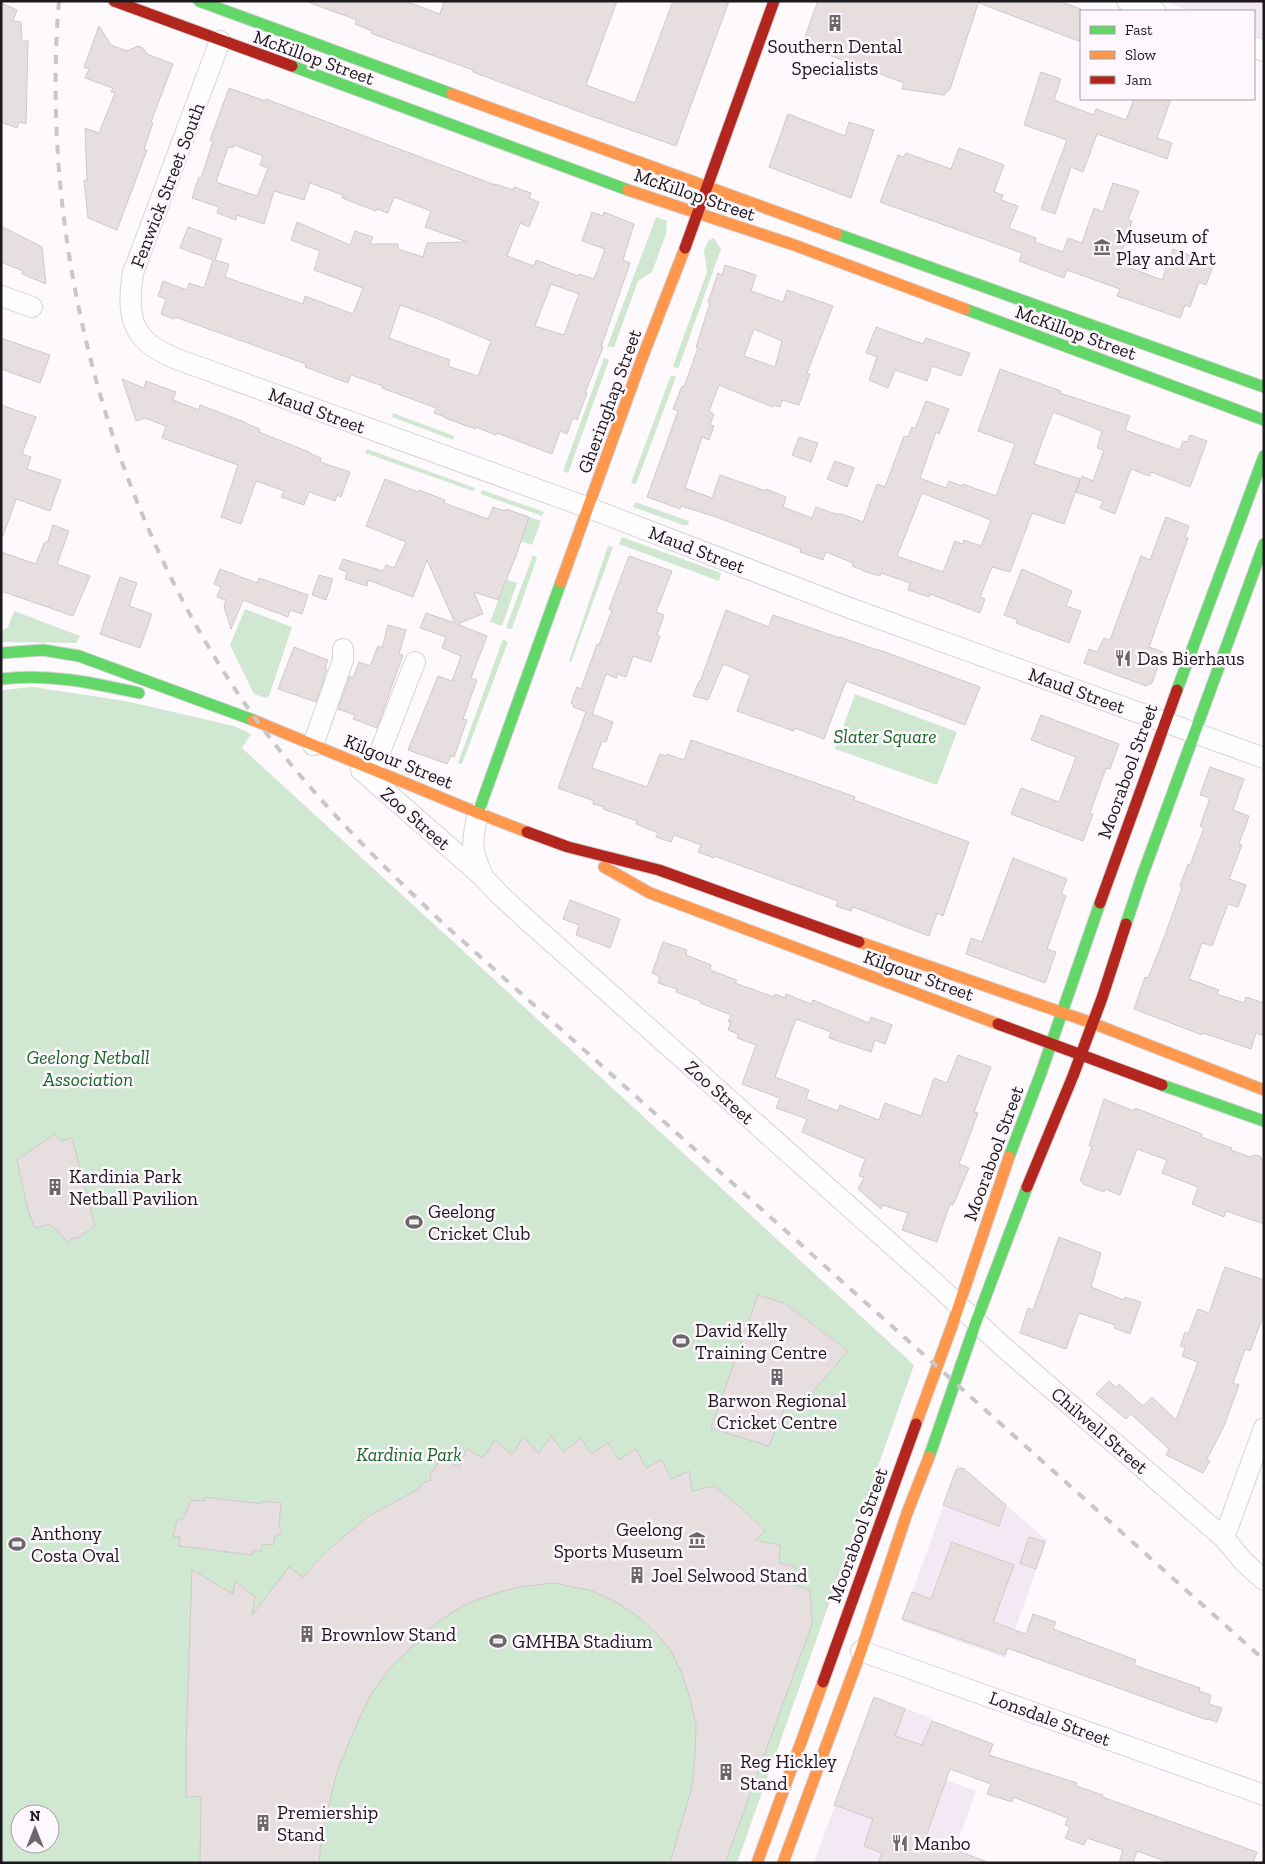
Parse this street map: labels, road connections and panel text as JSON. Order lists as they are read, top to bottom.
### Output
{
  "streets": {
    "main road": [
      "McKillop Street",
      "Gheringhap Street",
      "Kilgour Street",
      "Moorabool Street"
    ],
    "street": [
      "Fenwick Street South",
      "Maud Street",
      "Zoo Street",
      "Chilwell Street",
      "Lonsdale Street"
    ]
  },
  "crossings": [
    ["McKillop Street", "Fenwick Street South"],
    ["McKillop Street", "Gheringhap Street"],
    ["Fenwick Street South", "Maud Street"],
    ["Gheringhap Street", "Maud Street"],
    ["Gheringhap Street", "Kilgour Street"],
    ["Gheringhap Street", "Zoo Street"],
    ["Maud Street", "Moorabool Street"],
    ["Kilgour Street", "Moorabool Street"],
    ["Kilgour Street", "Zoo Street"],
    ["Moorabool Street", "Zoo Street"],
    ["Moorabool Street", "Chilwell Street"],
    ["Moorabool Street", "Lonsdale Street"],
    ["Zoo Street", "Chilwell Street"]
  ],
  "parks": ["Slater Square", "Geelong Netball Association", "Kardinia Park"],
  "places": {
    "building": [
      "Southern Dental Specialists",
      "Kardinia Park Netball Pavilion",
      "Barwon Regional Cricket Centre",
      "Joel Selwood Stand",
      "Brownlow Stand",
      "Reg Hickley Stand",
      "Premiership Stand"
    ],
    "museum": ["Museum of Play and Art", "Geelong Sports Museum"],
    "restaurant": ["Das Bierhaus", "Manbo"],
    "sports": [
      "Geelong Cricket Club",
      "David Kelly Training Centre",
      "Anthony Costa Oval",
      "GMHBA Stadium"
    ]
  },
  "legend": ["Fast", "Slow", "Jam"],
  "north": "top"
}
